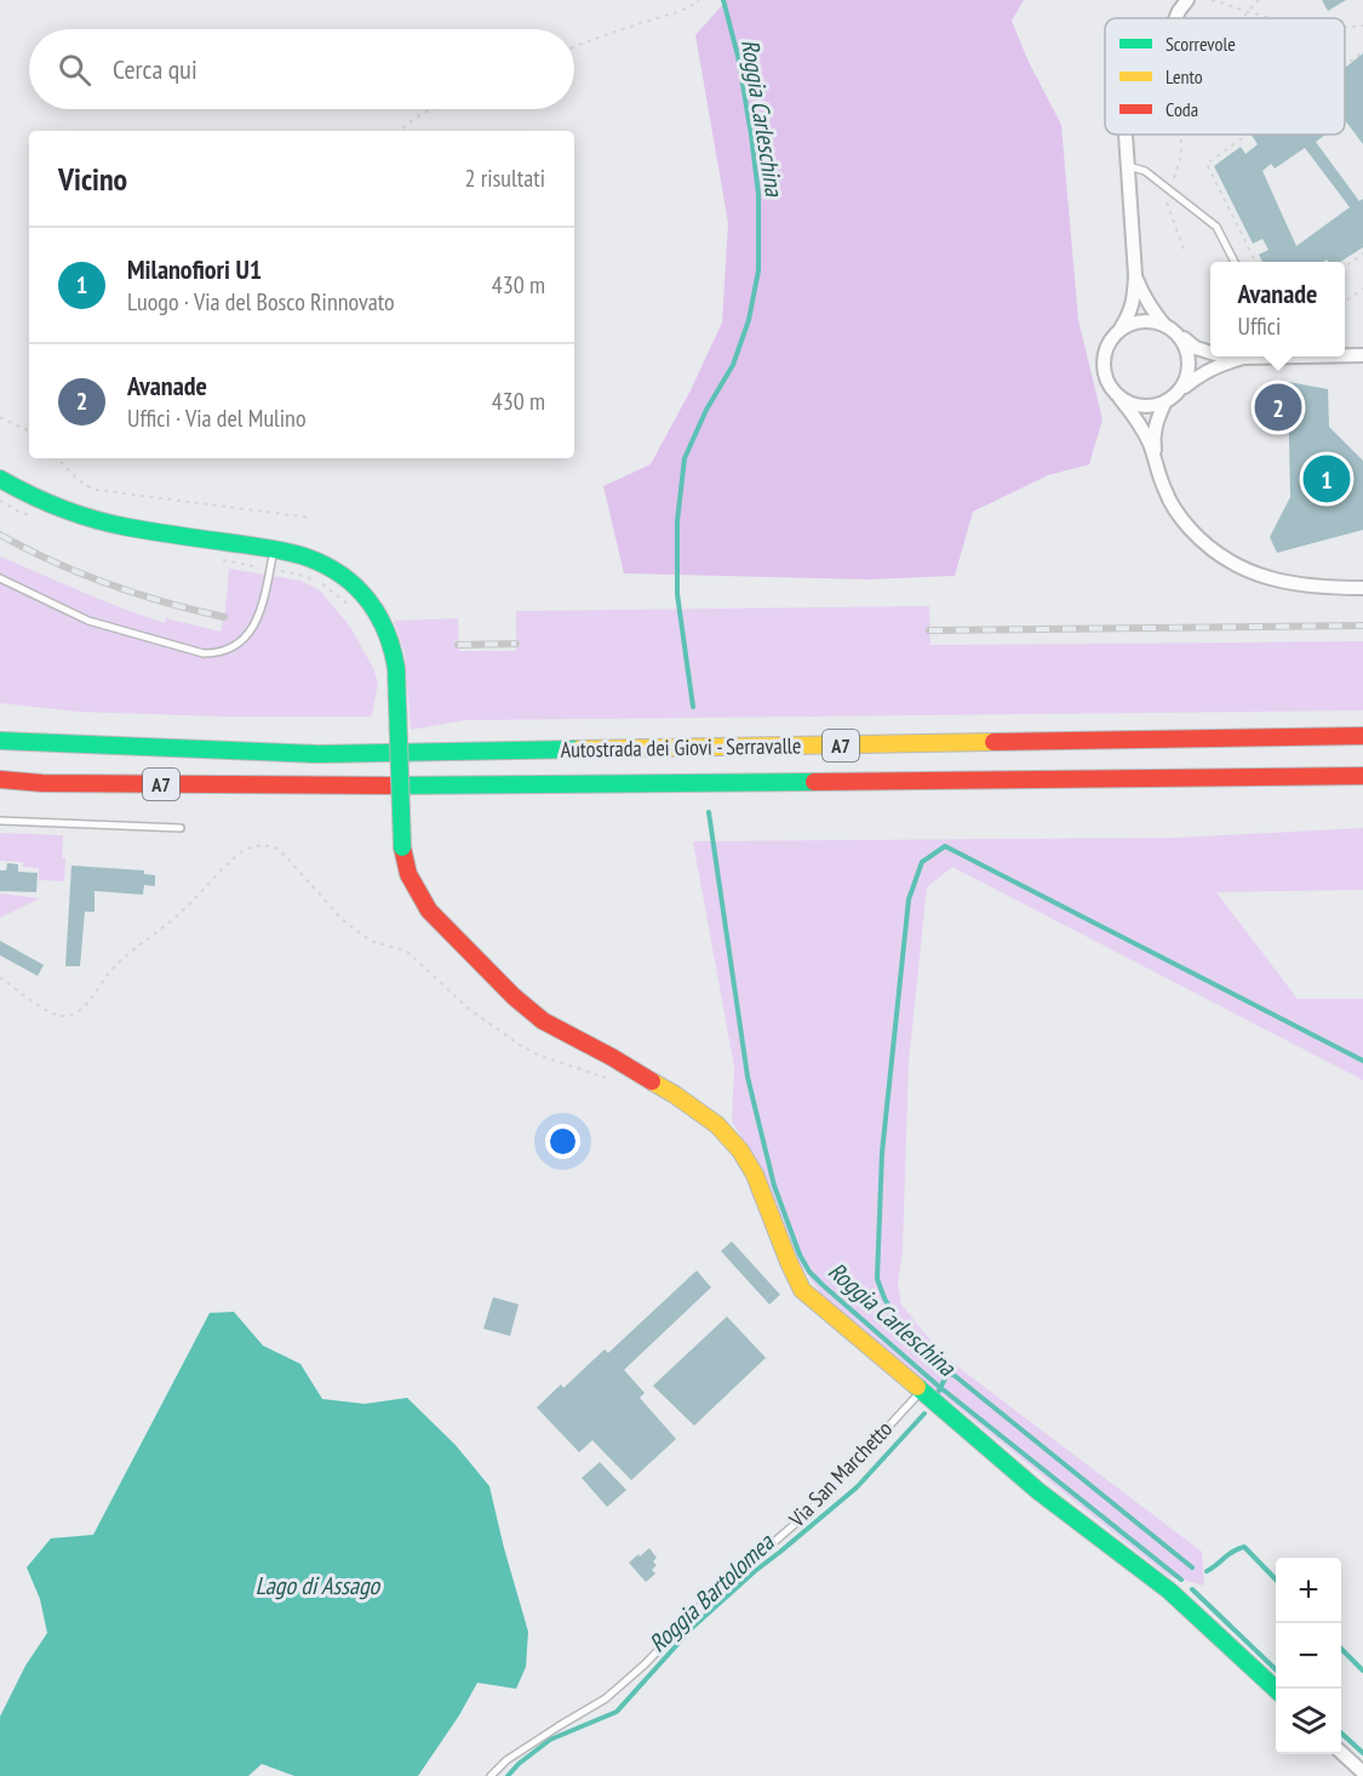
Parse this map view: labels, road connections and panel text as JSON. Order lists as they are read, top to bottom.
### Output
{
  "streets": {
    "main road": ["A7", "Autostrada dei Giovi - Serravalle"],
    "lane": ["Via San Marchetto"]
  },
  "water": ["Roggia Carleschina", "Lago di Assago", "Roggia Bartolomea"],
  "legend": ["Scorrevole", "Lento", "Coda"],
  "page": {
    "search": "Cerca qui",
    "heading": ["Vicino", "2 risultati"],
    "list": [
      {
        "mark": "1",
        "name": "Milanofiori U1",
        "note": "Luogo · Via del Bosco Rinnovato",
        "value": "430 m"
      },
      {
        "mark": "2",
        "name": "Avanade",
        "note": "Uffici · Via del Mulino",
        "value": "430 m"
      }
    ],
    "popup": ["Avanade", "Uffici"],
    "pins": ["2", "1"],
    "map_buttons": ["+", "−"]
  }
}
